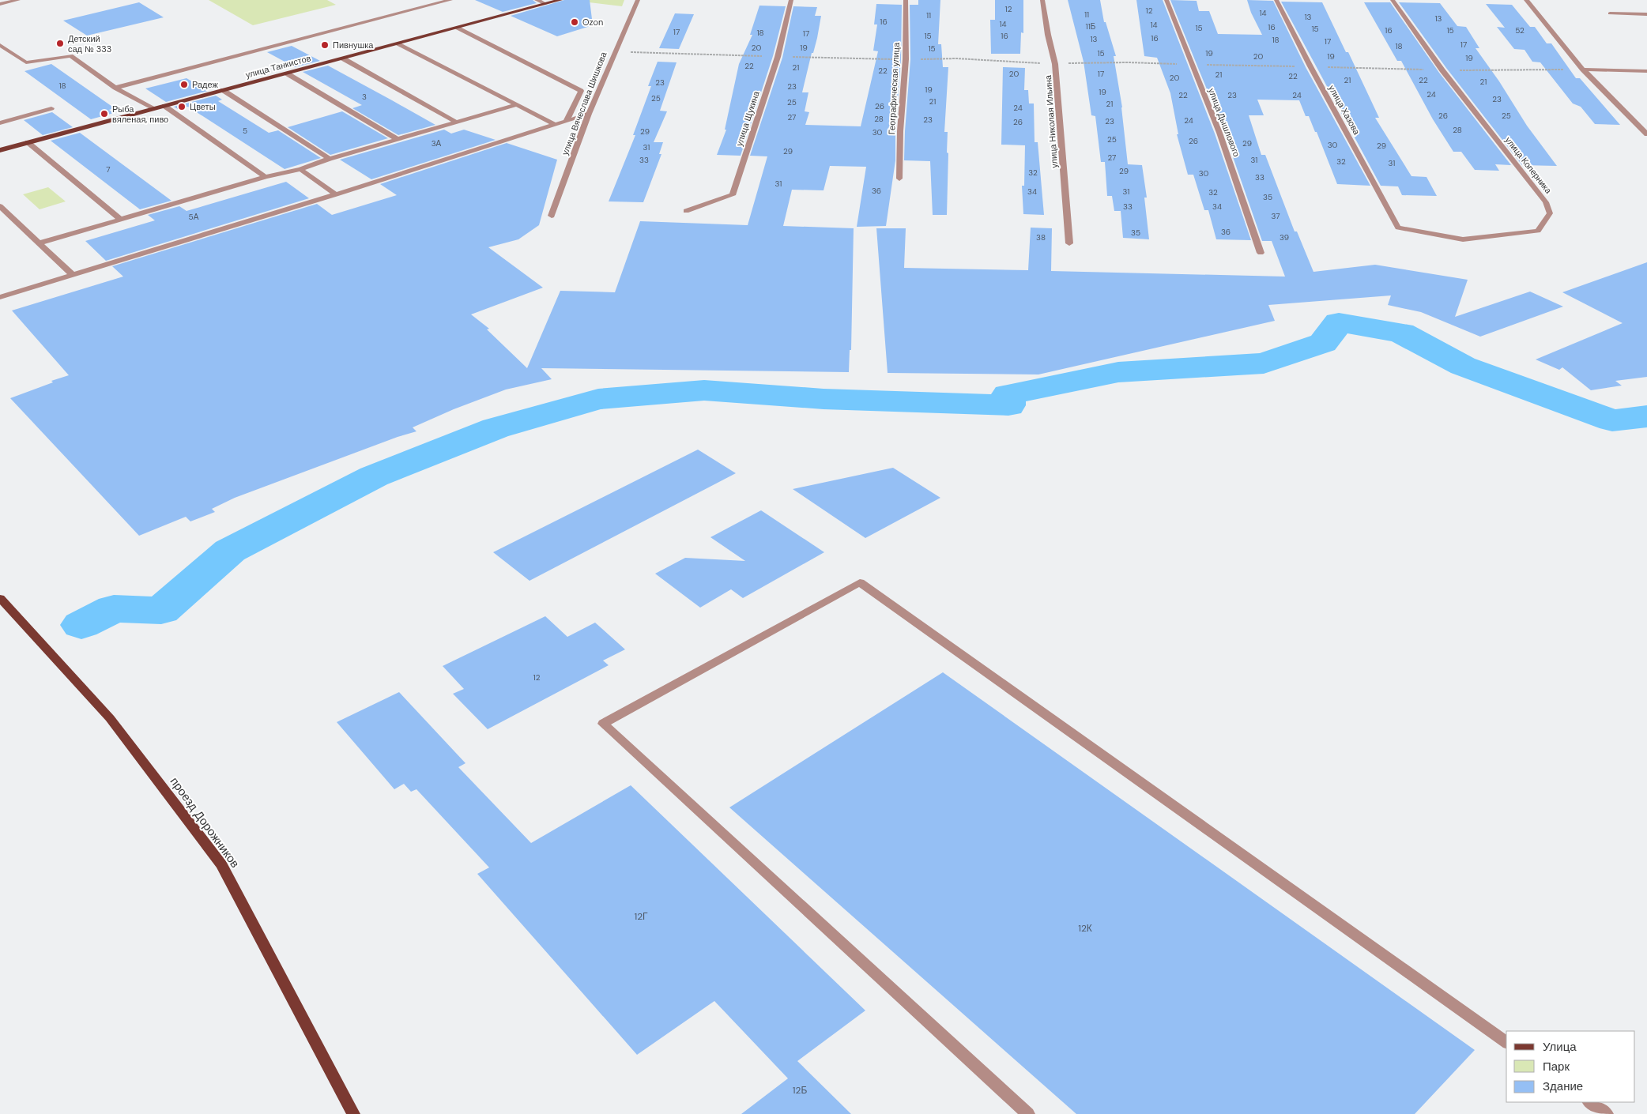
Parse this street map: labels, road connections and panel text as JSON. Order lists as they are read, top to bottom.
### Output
{
  "streets": {
    "main road": ["улица Танкистов", "проезд Дорожников"],
    "street": [
      "Географическая улица",
      "улица Вячеслава Шишкова",
      "улица Хазова",
      "улица Щукина",
      "улица Николая Ильина",
      "улица Дышлового",
      "улица Коперника"
    ]
  },
  "crossings": [
    ["улица Хазова", "улица Коперника"]
  ],
  "places": [
    "Ozon",
    "Детский сад № 333",
    "Пивнушка",
    "Радеж",
    "Цветы",
    "Рыба вяленая, пиво"
  ],
  "house_numbers": [
    "12",
    "12",
    "14",
    "11",
    "11",
    "13",
    "13",
    "16",
    "14",
    "14",
    "11Б",
    "16",
    "15",
    "15",
    "16",
    "15",
    "52",
    "17",
    "18",
    "17",
    "15",
    "16",
    "16",
    "13",
    "18",
    "17",
    "17",
    "18",
    "20",
    "19",
    "15",
    "15",
    "19",
    "20",
    "19",
    "19",
    "22",
    "21",
    "22",
    "20",
    "17",
    "21",
    "22",
    "20",
    "21",
    "22",
    "21",
    "23",
    "18",
    "23",
    "19",
    "19",
    "24",
    "22",
    "23",
    "24",
    "3",
    "25",
    "23",
    "21",
    "25",
    "21",
    "26",
    "24",
    "26",
    "25",
    "27",
    "28",
    "23",
    "24",
    "23",
    "26",
    "28",
    "5",
    "29",
    "30",
    "25",
    "26",
    "3А",
    "29",
    "30",
    "29",
    "31",
    "29",
    "27",
    "33",
    "31",
    "32",
    "31",
    "7",
    "29",
    "32",
    "30",
    "33",
    "31",
    "36",
    "34",
    "31",
    "32",
    "35",
    "33",
    "34",
    "37",
    "5А",
    "36",
    "35",
    "38",
    "39",
    "12",
    "12Г",
    "12К",
    "12Б"
  ],
  "legend": ["Улица", "Парк", "Здание"]
}
